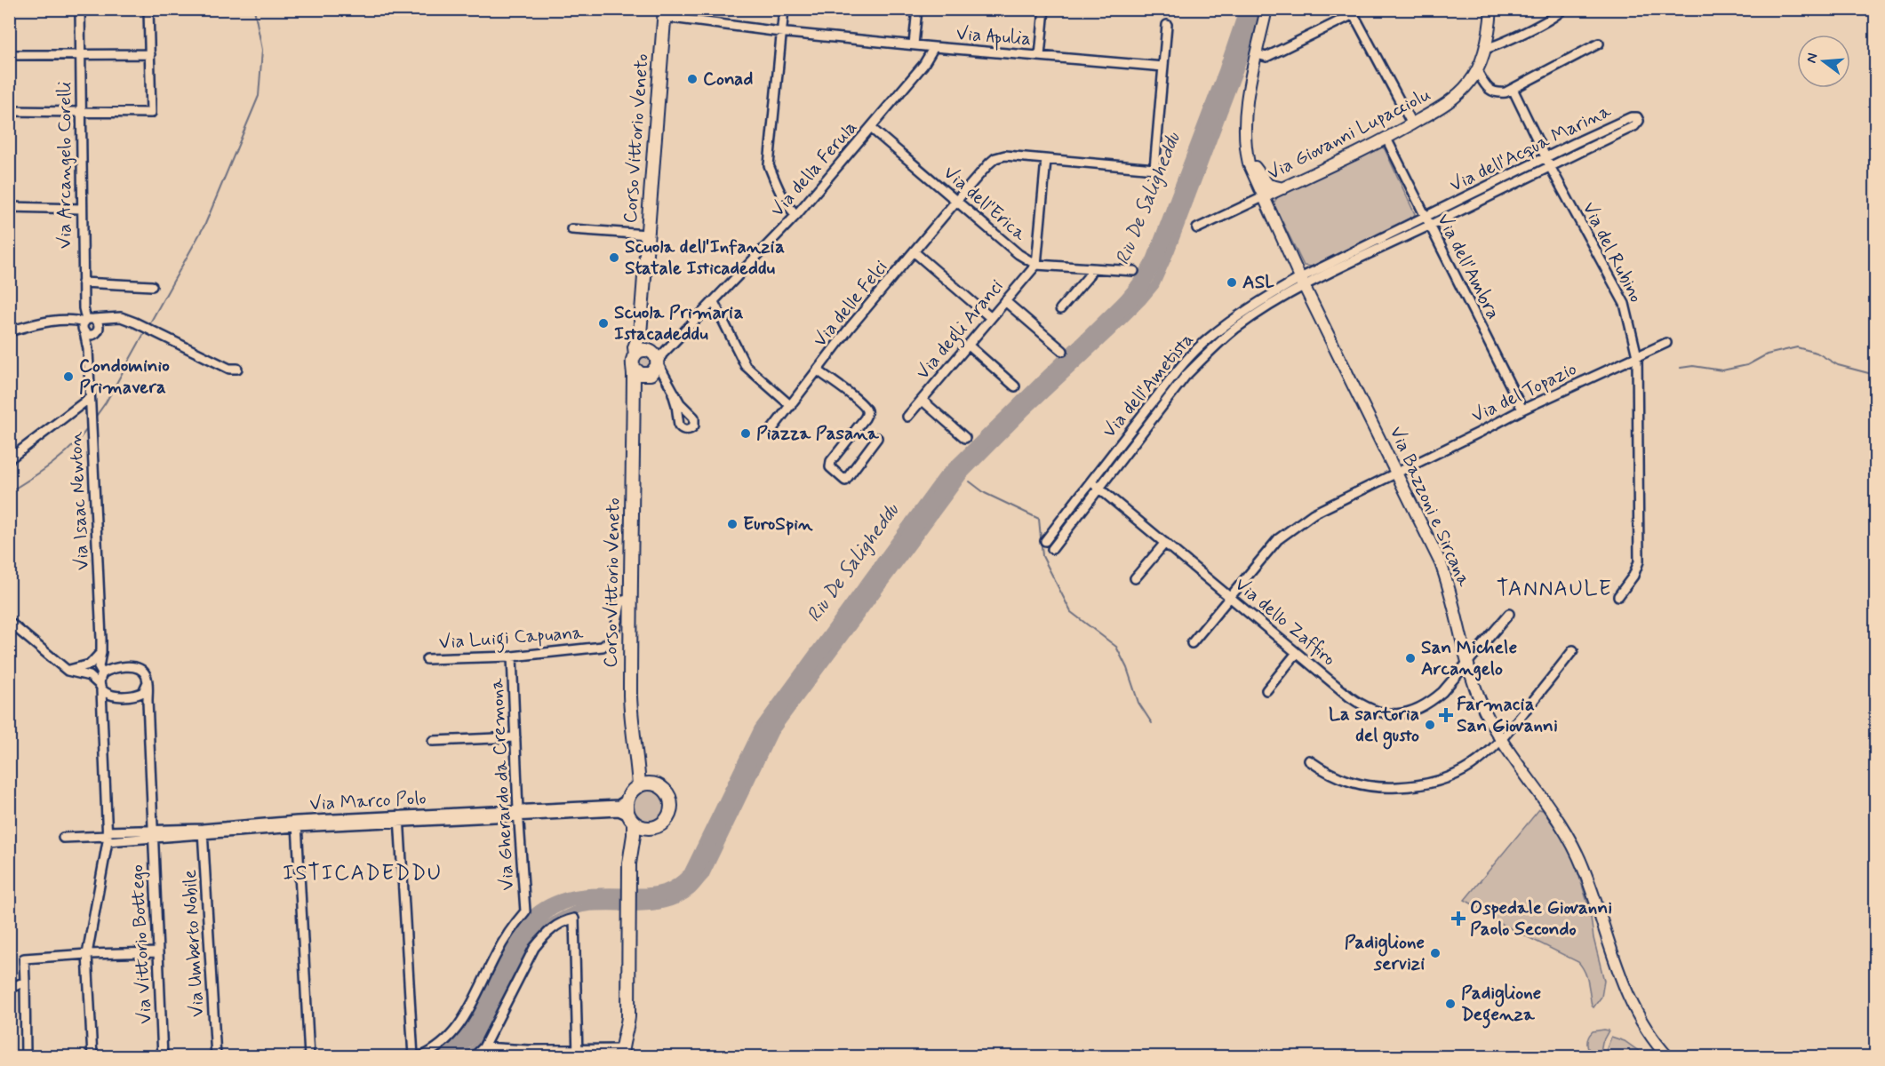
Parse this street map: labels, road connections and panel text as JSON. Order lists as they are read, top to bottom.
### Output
{
  "streets": {
    "main road": ["Corso Vittorio Veneto"],
    "street": [
      "Via Apulia",
      "Via Giovanni Lupacciolu",
      "Via dell'Acqua Marina",
      "Via Arcangelo Corelli",
      "Via della Ferula",
      "Via dell'Erica",
      "Via del Rubino",
      "Via dell'Ambra",
      "Via delle Felci",
      "Via degli Aranci",
      "Via dell'Ametista",
      "Via del Topazio",
      "Via Isaac Newton",
      "Via Bazzoni e Sircana",
      "Via dello Zaffiro",
      "Via Luigi Capuana",
      "Via Gherardo da Cremona",
      "Via Marco Polo",
      "Via Umberto Nobile",
      "Via Vittorio Bottego"
    ]
  },
  "crossings": [
    ["Via Apulia", "Corso Vittorio Veneto"],
    ["Via Apulia", "Via della Ferula"],
    ["Via Apulia", "Via delle Felci"],
    ["Via Giovanni Lupacciolu", "Via dell'Ambra"],
    ["Via Giovanni Lupacciolu", "Via Bazzoni e Sircana"],
    ["Corso Vittorio Veneto", "Via della Ferula"],
    ["Corso Vittorio Veneto", "Via Luigi Capuana"],
    ["Corso Vittorio Veneto", "Via Marco Polo"],
    ["Via dell'Acqua Marina", "Via del Rubino"],
    ["Via dell'Acqua Marina", "Via dell'Ambra"],
    ["Via dell'Acqua Marina", "Via dell'Ametista"],
    ["Via dell'Acqua Marina", "Via Bazzoni e Sircana"],
    ["Via Arcangelo Corelli", "Via Isaac Newton"],
    ["Via della Ferula", "Via dell'Erica"],
    ["Via dell'Erica", "Via delle Felci"],
    ["Via dell'Erica", "Via degli Aranci"],
    ["Via del Rubino", "Via del Topazio"],
    ["Via dell'Ambra", "Via del Topazio"],
    ["Via dell'Ametista", "Via Bazzoni e Sircana"],
    ["Via dell'Ametista", "Via dello Zaffiro"],
    ["Via del Topazio", "Via Bazzoni e Sircana"],
    ["Via del Topazio", "Via dello Zaffiro"],
    ["Via Bazzoni e Sircana", "Via dello Zaffiro"],
    ["Via Luigi Capuana", "Via Gherardo da Cremona"],
    ["Via Gherardo da Cremona", "Via Marco Polo"],
    ["Via Marco Polo", "Via Umberto Nobile"],
    ["Via Marco Polo", "Via Vittorio Bottego"]
  ],
  "districts": ["TANNAULE", "ISTICADEDDU"],
  "water": ["Riu De Saligheddu"],
  "places": {
    "other": [
      "Conad",
      "Scuola dell'Infanzia Statale Isticadeddu",
      "ASL",
      "Scuola Primaria Istacadeddu",
      "Condominio Primavera",
      "Piazza Pasana",
      "EuroSpin",
      "San Michele Arcangelo",
      "La sartoria del gusto",
      "Padiglione servizi",
      "Padiglione Degenza"
    ],
    "health": ["Farmacia San Giovanni", "Ospedale Giovanni Paolo Secondo"]
  },
  "north": "left"
}
